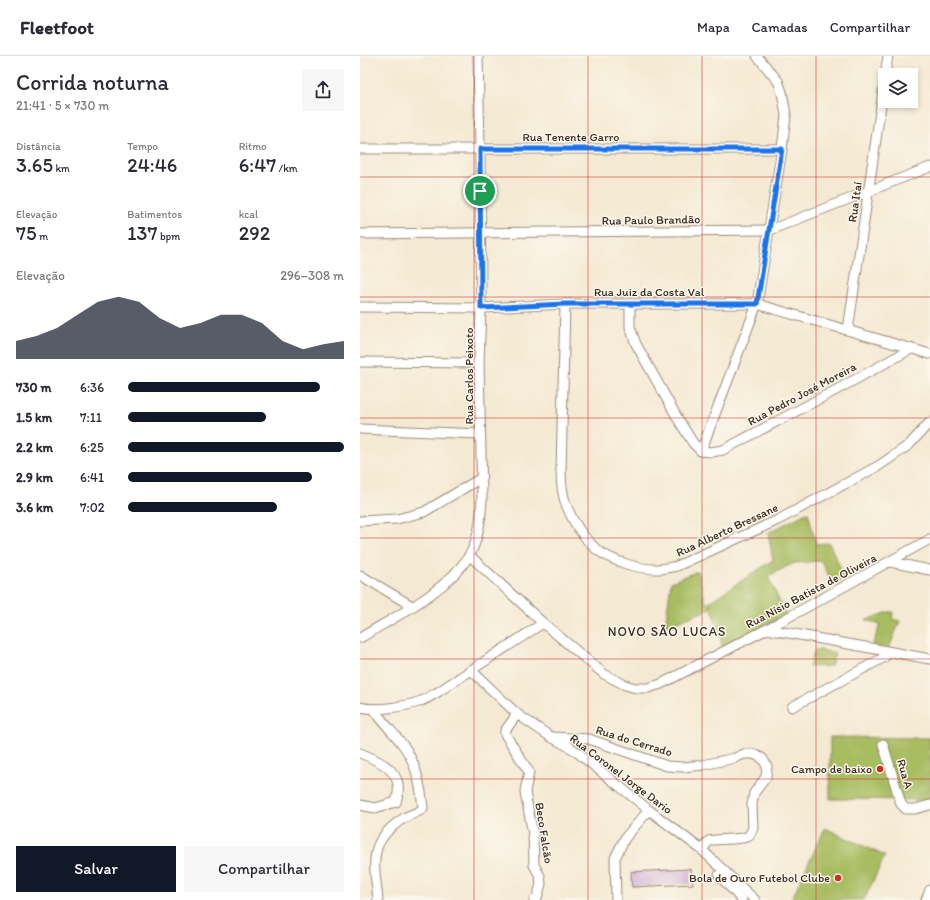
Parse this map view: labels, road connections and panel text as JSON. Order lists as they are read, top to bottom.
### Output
{
  "streets": {
    "street": [
      "Rua Tenente Garro",
      "Rua Itaí",
      "Rua Paulo Brandão",
      "Rua Juiz da Costa Val",
      "Rua Carlos Peixoto",
      "Rua Pedro José Moreira",
      "Rua Alberto Bressane",
      "Rua Nísio Batista de Oliveira",
      "Rua do Cerrado",
      "Rua Coronel Jorge Dario",
      "Rua A",
      "Beco Falcão"
    ]
  },
  "crossings": [
    ["Rua Tenente Garro", "Rua Carlos Peixoto"],
    ["Rua Itaí", "Rua Paulo Brandão"],
    ["Rua Itaí", "Rua Juiz da Costa Val"],
    ["Rua Paulo Brandão", "Rua Carlos Peixoto"],
    ["Rua Juiz da Costa Val", "Rua Carlos Peixoto"],
    ["Rua Juiz da Costa Val", "Rua Pedro José Moreira"],
    ["Rua Juiz da Costa Val", "Rua Alberto Bressane"],
    ["Rua Carlos Peixoto", "Rua Nísio Batista de Oliveira"],
    ["Rua do Cerrado", "Rua Coronel Jorge Dario"],
    ["Rua Coronel Jorge Dario", "Beco Falcão"]
  ],
  "districts": ["NOVO SÃO LUCAS"],
  "places": ["Campo de baixo", "Bola de Ouro Futebol Clube"],
  "page": {
    "header": "Fleetfoot",
    "nav": ["Mapa", "Camadas", "Compartilhar"],
    "heading": ["Corrida noturna", "21:41 · 5 × 730 m"],
    "stats": [
      ["Distância", "3.65 km"],
      ["Tempo", "24:46"],
      ["Ritmo", "6:47 /km"],
      ["Elevação", "75 m"],
      ["Batimentos", "137 bpm"],
      ["kcal", "292"]
    ],
    "chart": ["Elevação", "296–308 m"],
    "list": [
      {
        "name": "730 m",
        "note": "6:36"
      },
      {
        "name": "1.5 km",
        "note": "7:11"
      },
      {
        "name": "2.2 km",
        "note": "6:25"
      },
      {
        "name": "2.9 km",
        "note": "6:41"
      },
      {
        "name": "3.6 km",
        "note": "7:02"
      }
    ],
    "buttons": ["Salvar", "Compartilhar"]
  }
}
